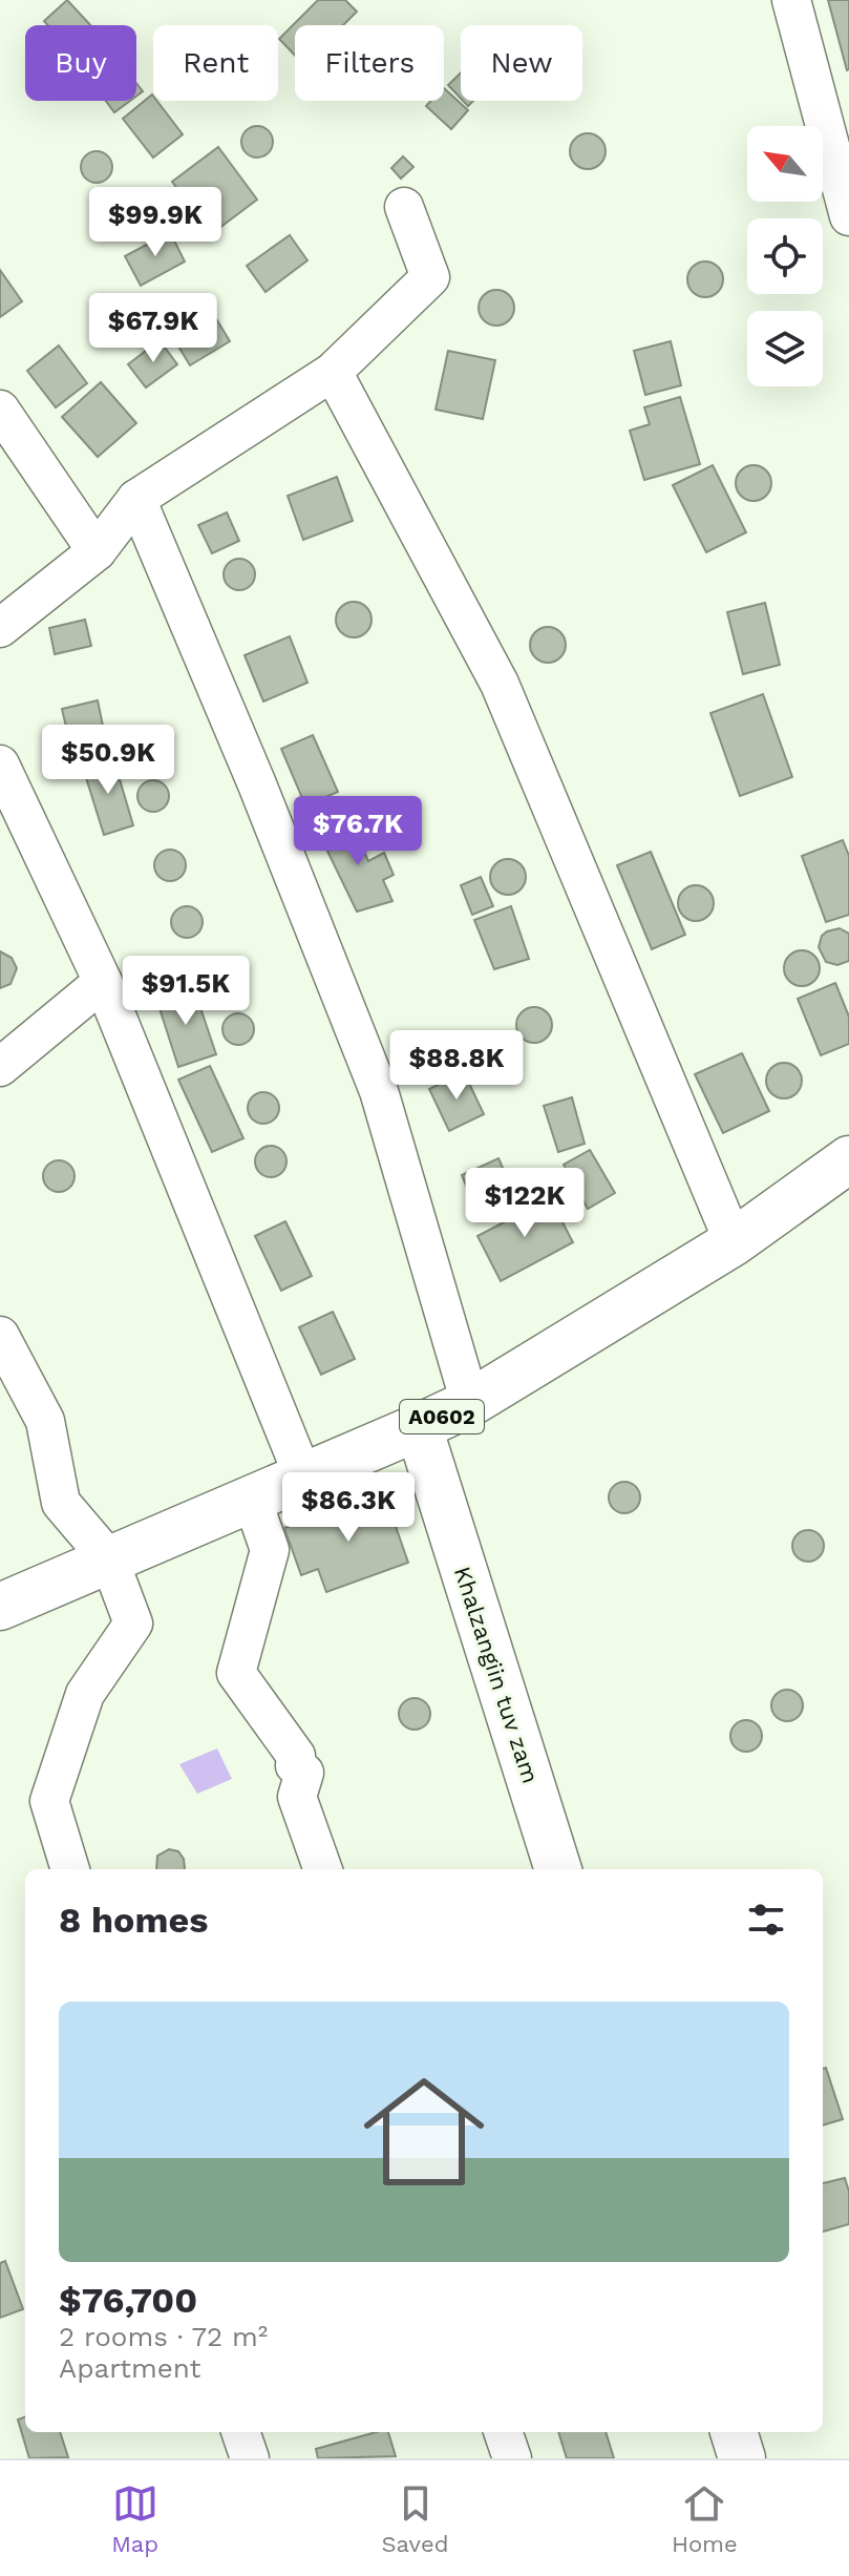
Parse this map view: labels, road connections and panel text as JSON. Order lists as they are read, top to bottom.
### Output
{
  "streets": {
    "main road": ["A0602", "Khalzangiin tuv zam"]
  },
  "crossings": [
    ["A0602", "Khalzangiin tuv zam"]
  ],
  "north": "top left",
  "page": {
    "chip": [
      "Buy",
      "Rent",
      "Filters",
      "New"
    ],
    "price": [
      "$99.9K",
      "$67.9K",
      "$50.9K",
      "$76.7K",
      "$91.5K",
      "$88.8K",
      "$122K",
      "$86.3K"
    ],
    "heading": "8 homes",
    "list": [
      {
        "name": "$76,700",
        "note": "2 rooms · 72 m² · Apartment"
      }
    ],
    "tabs": ["Map", "Saved", "Home"]
  }
}
